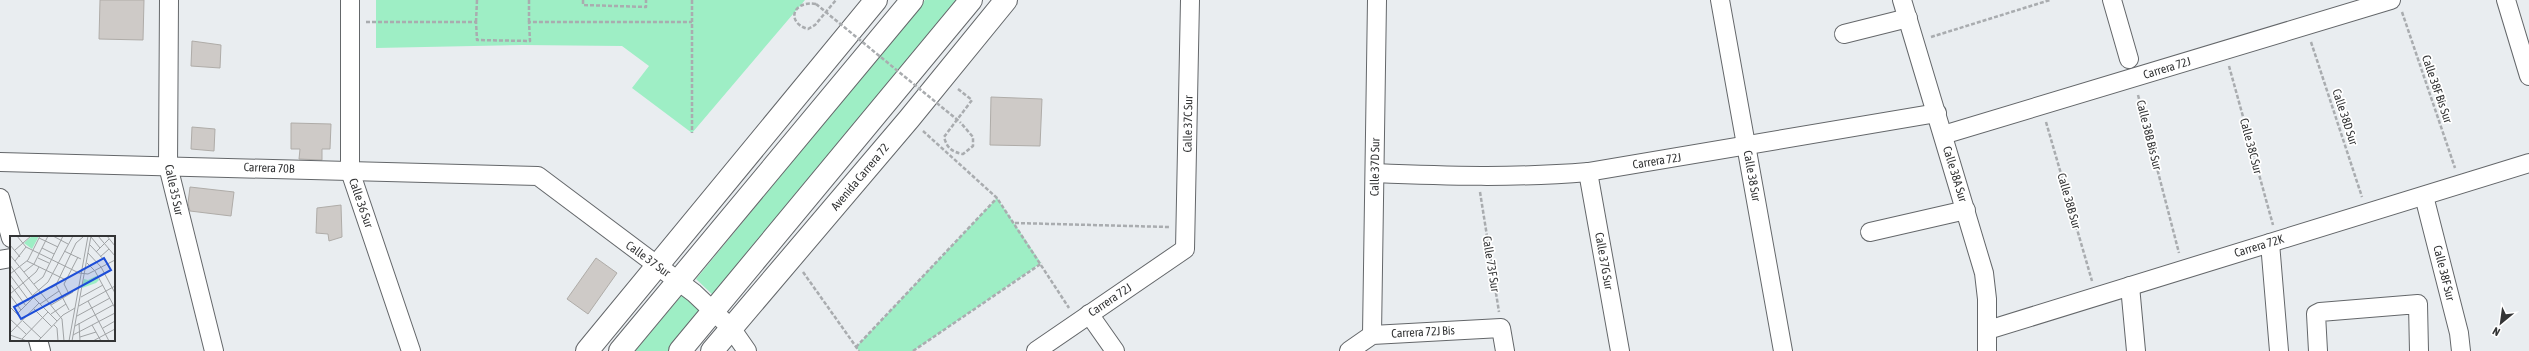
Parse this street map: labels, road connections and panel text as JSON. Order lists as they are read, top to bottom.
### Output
{
  "streets": {
    "highway": ["Avenida Carrera 72"],
    "street": [
      "Carrera 72J",
      "Calle 37C Sur",
      "Calle 37D Sur",
      "Carrera 70B",
      "Calle 38A Sur",
      "Calle 38 Sur",
      "Calle 35 Sur",
      "Calle 36 Sur",
      "Carrera 72K",
      "Calle 37 Sur",
      "Calle 37G Sur",
      "Calle 38F Sur",
      "Carrera 72J Bis"
    ],
    "path": [
      "Calle 38F Bis Sur",
      "Calle 38D Sur",
      "Calle 38B Bis Sur",
      "Calle 38C Sur",
      "Calle 38B Sur",
      "Calle 73F Sur"
    ]
  },
  "crossings": [
    ["Carrera 72J", "Calle 38F Bis Sur"],
    ["Carrera 72J", "Calle 38D Sur"],
    ["Carrera 72J", "Calle 37C Sur"],
    ["Carrera 72J", "Calle 38B Bis Sur"],
    ["Carrera 72J", "Calle 38C Sur"],
    ["Carrera 72J", "Calle 37D Sur"],
    ["Carrera 72J", "Calle 38A Sur"],
    ["Carrera 72J", "Calle 38 Sur"],
    ["Carrera 72J", "Calle 38B Sur"],
    ["Carrera 72J", "Calle 37G Sur"],
    ["Carrera 72J", "Calle 73F Sur"],
    ["Calle 38F Bis Sur", "Carrera 72K"],
    ["Calle 38D Sur", "Carrera 72K"],
    ["Calle 38B Bis Sur", "Carrera 72K"],
    ["Calle 38C Sur", "Carrera 72K"],
    ["Calle 37D Sur", "Carrera 72J Bis"],
    ["Carrera 70B", "Calle 35 Sur"],
    ["Carrera 70B", "Calle 36 Sur"],
    ["Carrera 70B", "Calle 37 Sur"],
    ["Calle 38A Sur", "Carrera 72K"],
    ["Avenida Carrera 72", "Calle 37 Sur"],
    ["Calle 38B Sur", "Carrera 72K"],
    ["Carrera 72K", "Calle 38F Sur"],
    ["Calle 73F Sur", "Carrera 72J Bis"]
  ],
  "north": "bottom left"
}
